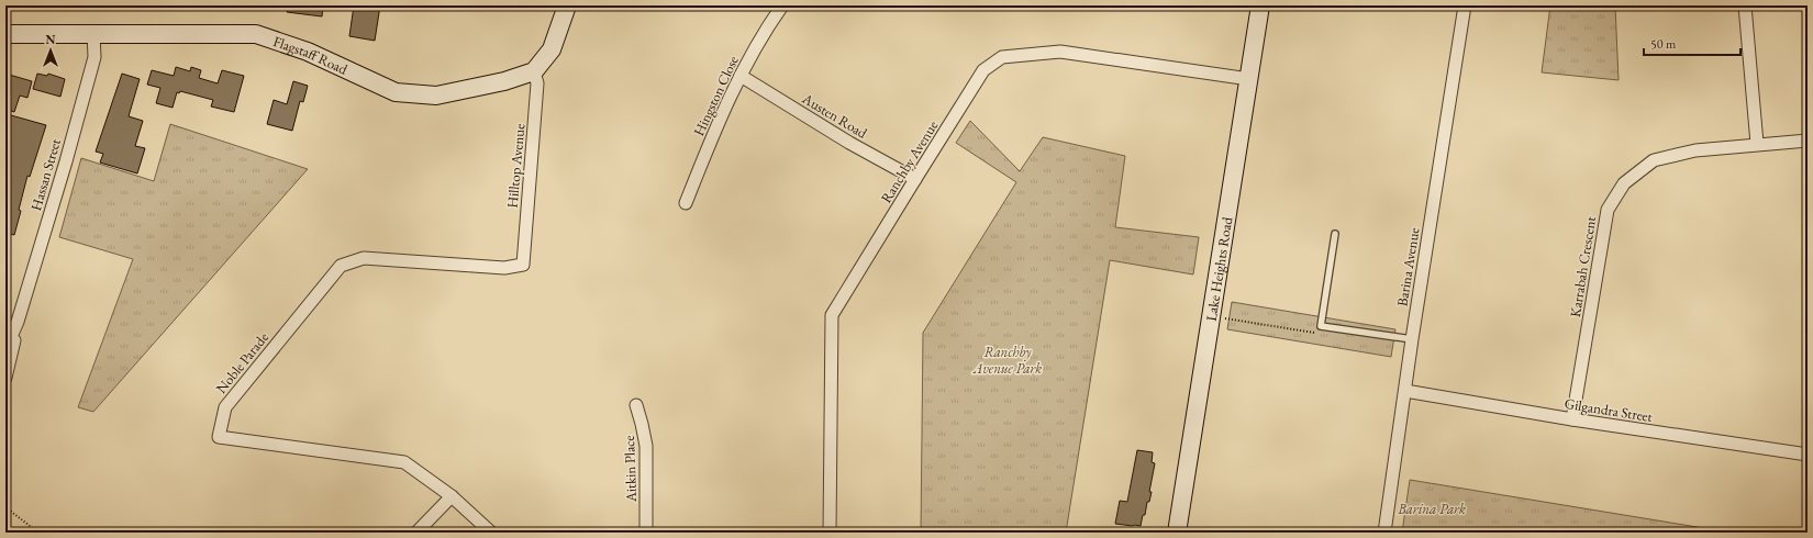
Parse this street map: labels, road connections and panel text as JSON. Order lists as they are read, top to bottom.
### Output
{
  "streets": {
    "main road": ["Flagstaff Road", "Lake Heights Road"],
    "street": [
      "Hingston Close",
      "Austen Road",
      "Ranchby Avenue",
      "Hilltop Avenue",
      "Hassan Street",
      "Barina Avenue",
      "Karrabah Crescent",
      "Noble Parade",
      "Gilgandra Street",
      "Aitkin Place"
    ]
  },
  "crossings": [
    ["Flagstaff Road", "Hilltop Avenue"],
    ["Flagstaff Road", "Hassan Street"],
    ["Hingston Close", "Austen Road"],
    ["Austen Road", "Ranchby Avenue"],
    ["Ranchby Avenue", "Lake Heights Road"],
    ["Hilltop Avenue", "Noble Parade"],
    ["Barina Avenue", "Gilgandra Street"],
    ["Karrabah Crescent", "Gilgandra Street"]
  ],
  "parks": ["Ranchby Avenue Park", "Barina Park"],
  "scale_bar": "50 m",
  "north": "top"
}
